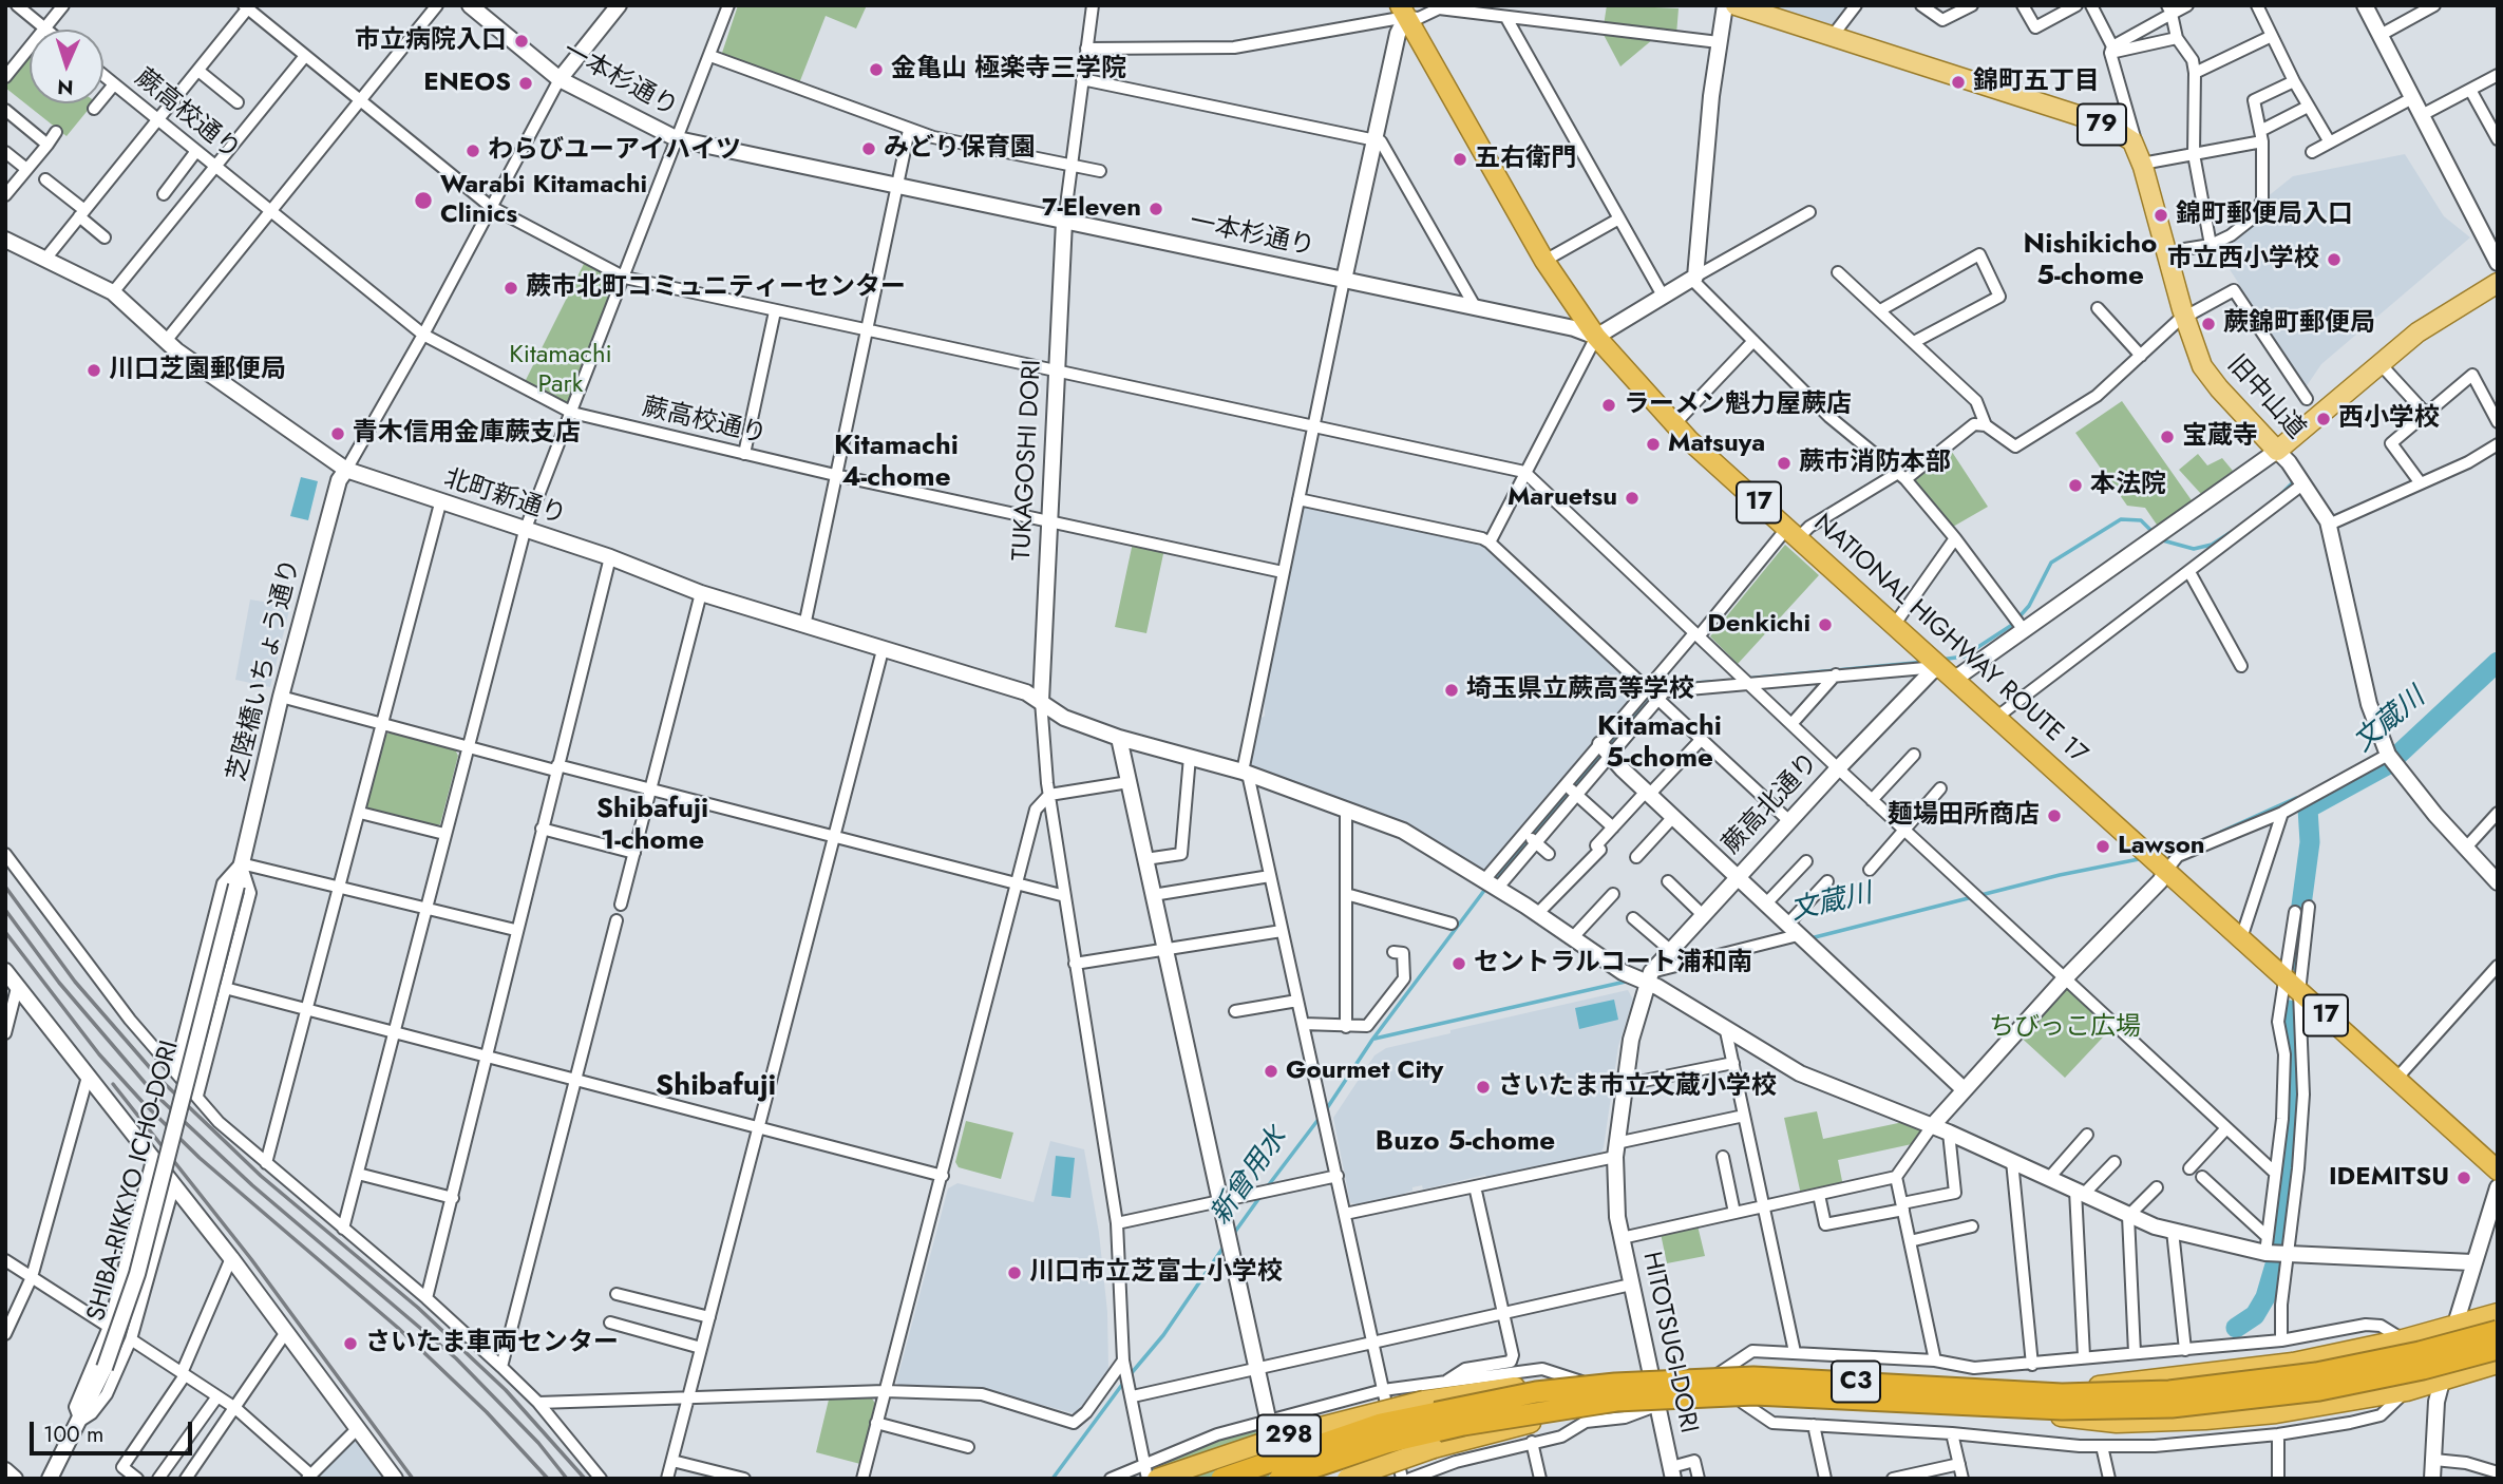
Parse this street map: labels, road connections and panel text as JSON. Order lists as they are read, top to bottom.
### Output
{
  "streets": {
    "highway": [
      "17",
      "NATIONAL HIGHWAY ROUTE 17",
      "C3",
      "298"
    ],
    "main road": ["79", "旧中山道"],
    "street": [
      "一本杉通り",
      "蕨高校通り",
      "TUKAGOSHI DORI",
      "北町新通り",
      "芝陸橋いちょう通り",
      "蕨高北通り",
      "SHIBA-RIKKYO ICHO-DORI",
      "HITOTSUGI-DORI"
    ]
  },
  "crossings": [
    ["一本杉通り", "TUKAGOSHI DORI"],
    ["一本杉通り", "NATIONAL HIGHWAY ROUTE 17"],
    ["蕨高校通り", "TUKAGOSHI DORI"],
    ["79", "旧中山道"],
    ["旧中山道", "蕨高北通り"],
    ["TUKAGOSHI DORI", "北町新通り"],
    ["北町新通り", "芝陸橋いちょう通り"],
    ["北町新通り", "蕨高北通り"],
    ["北町新通り", "HITOTSUGI-DORI"],
    ["NATIONAL HIGHWAY ROUTE 17", "蕨高北通り"],
    ["芝陸橋いちょう通り", "SHIBA-RIKKYO ICHO-DORI"],
    ["蕨高北通り", "HITOTSUGI-DORI"],
    ["HITOTSUGI-DORI", "298"]
  ],
  "districts": [
    "Nishikicho 5-chome",
    "Kitamachi 4-chome",
    "Kitamachi 5-chome",
    "Shibafuji 1-chome",
    "Shibafuji",
    "Buzo 5-chome"
  ],
  "water": ["文蔵川", "新曾用水"],
  "parks": ["Kitamachi Park", "ちびっこ広場"],
  "places": [
    "市立病院入口",
    "金亀山 極楽寺三学院",
    "錦町五丁目",
    "ENEOS",
    "みどり保育園",
    "わらびユーアイハイツ",
    "五右衛門",
    "Warabi Kitamachi Clinics",
    "7-Eleven",
    "錦町郵便局入口",
    "市立西小学校",
    "蕨市北町コミュニティーセンター",
    "蕨錦町郵便局",
    "川口芝園郵便局",
    "ラーメン魁力屋蕨店",
    "西小学校",
    "青木信用金庫蕨支店",
    "宝蔵寺",
    "Matsuya",
    "蕨市消防本部",
    "本法院",
    "Maruetsu",
    "Denkichi",
    "埼玉県立蕨高等学校",
    "麺場田所商店",
    "Lawson",
    "セントラルコート浦和南",
    "Gourmet City",
    "さいたま市立文蔵小学校",
    "IDEMITSU",
    "川口市立芝富士小学校",
    "さいたま車両センター"
  ],
  "scale_bar": "100 m",
  "north": "bottom"
}
